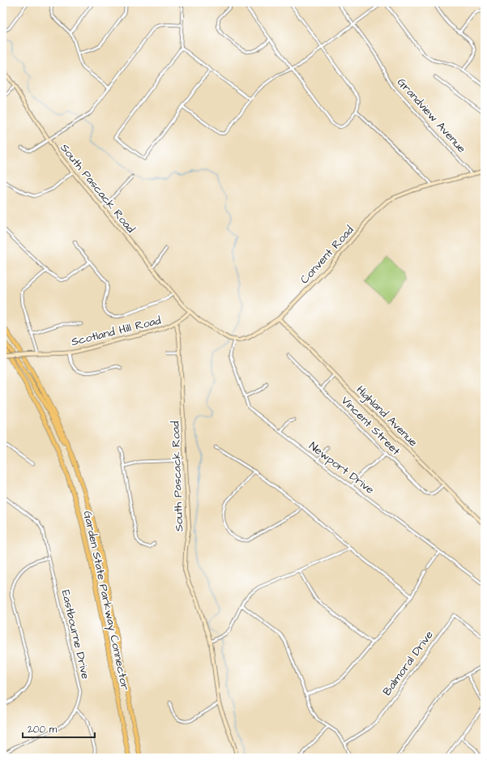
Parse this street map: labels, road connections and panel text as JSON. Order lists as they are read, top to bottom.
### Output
{
  "streets": {
    "highway": ["Garden State Parkway Connector"],
    "street": [
      "Grandview Avenue",
      "South Pascack Road",
      "Convent Road",
      "Scotland Hill Road",
      "Highland Avenue",
      "Vincent Street",
      "Newport Drive",
      "Eastbourne Drive",
      "Balmoral Drive"
    ]
  },
  "crossings": [
    ["Grandview Avenue", "Convent Road"],
    ["South Pascack Road", "Scotland Hill Road"],
    ["Convent Road", "Highland Avenue"],
    ["Convent Road", "Newport Drive"],
    ["Highland Avenue", "Vincent Street"]
  ],
  "scale_bar": "200 m"
}
